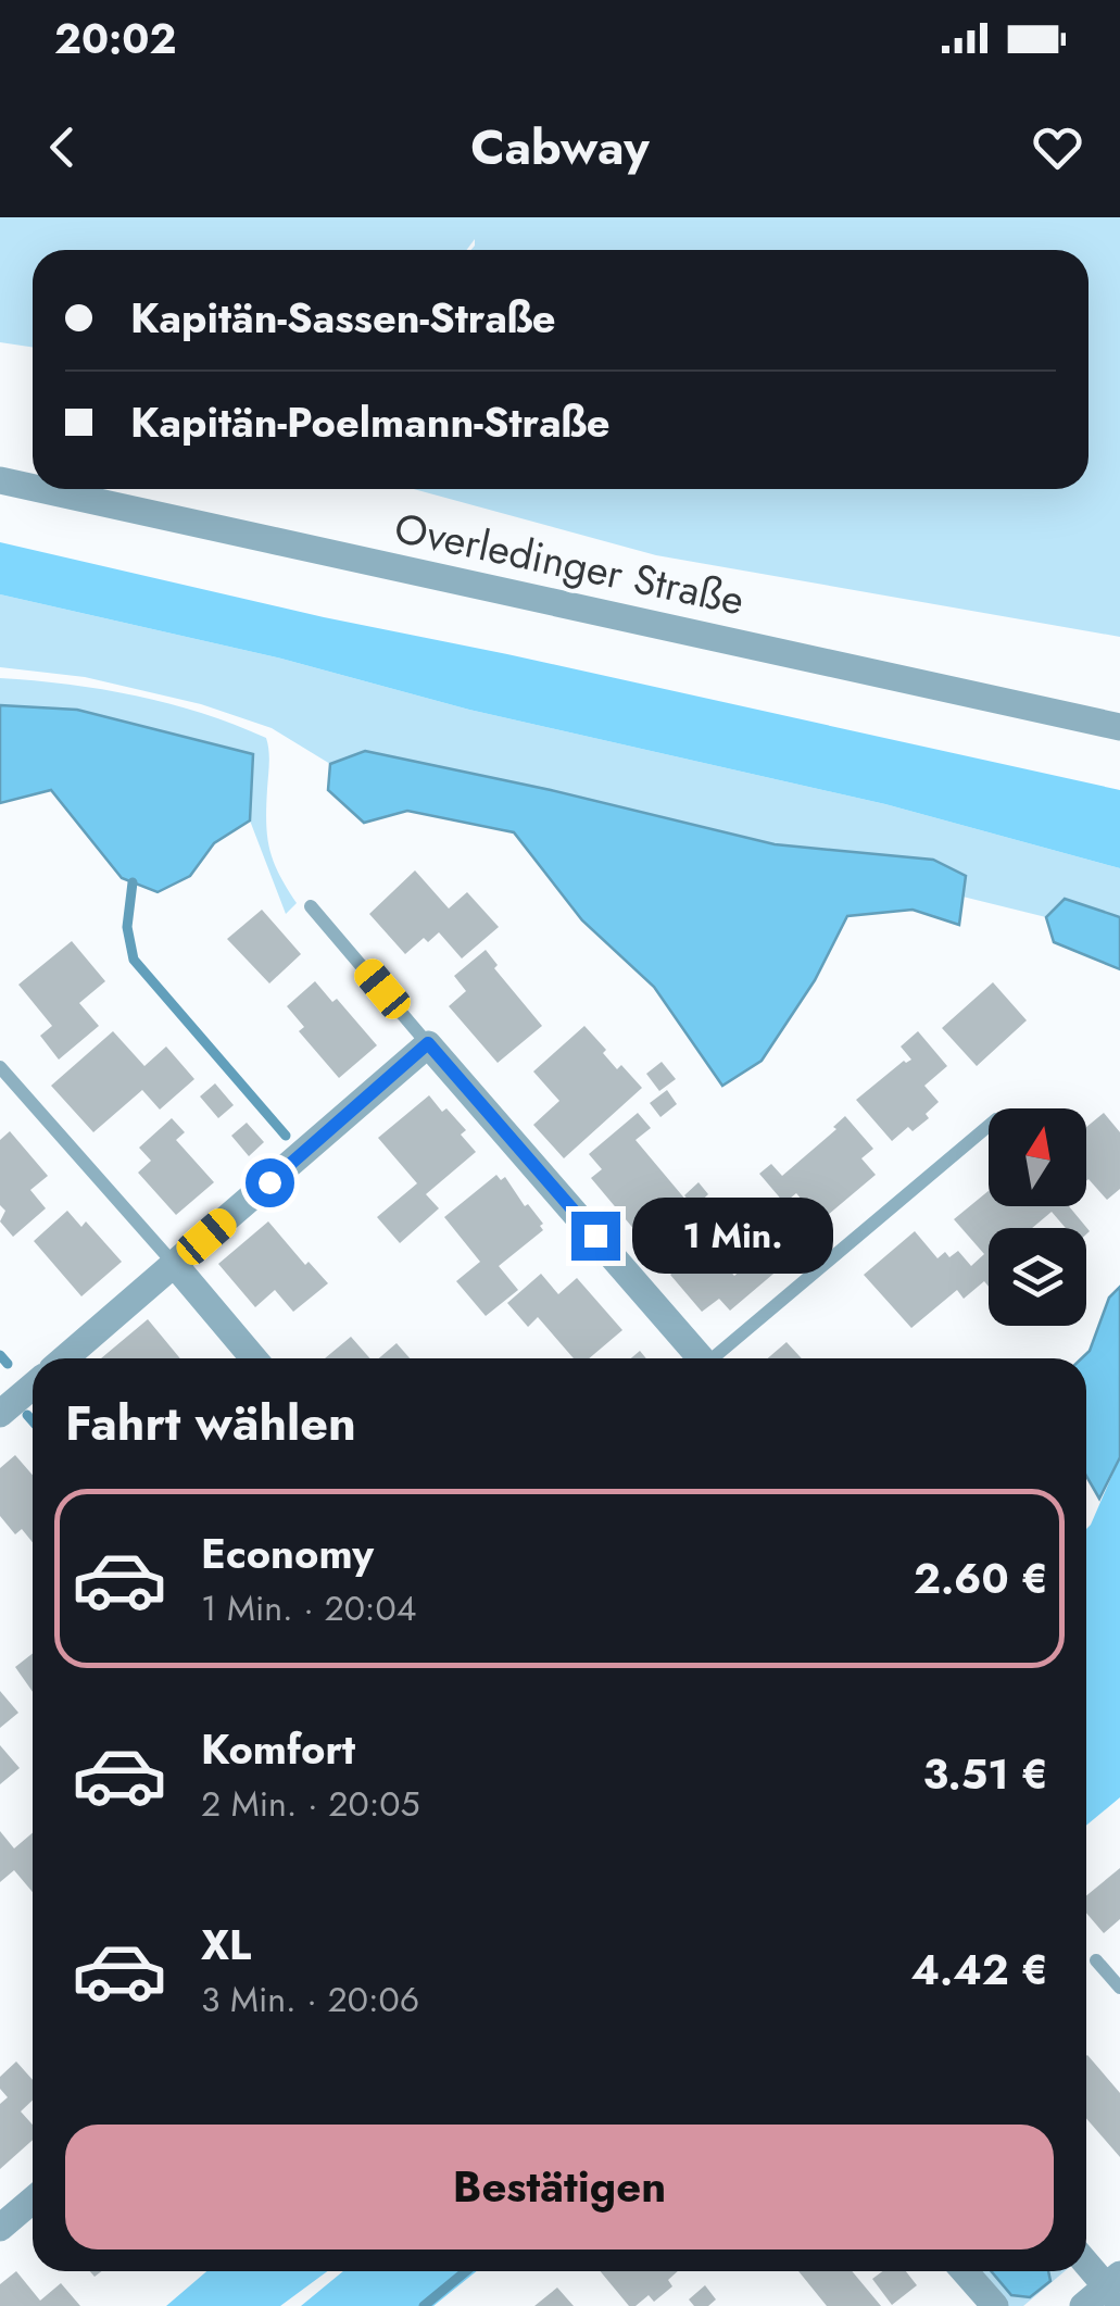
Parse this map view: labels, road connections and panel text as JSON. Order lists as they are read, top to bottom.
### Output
{
  "streets": {
    "street": ["Overledinger Straße"]
  },
  "north": "top",
  "page": {
    "status": "20:02",
    "header": "Cabway",
    "banner": ["Kapitän-Sassen-Straße", "Kapitän-Poelmann-Straße"],
    "bubble": "1 Min.",
    "heading": "Fahrt wählen",
    "list": [
      {
        "name": "Economy",
        "note": "1 Min. · 20:04",
        "value": "2.60 €"
      },
      {
        "name": "Komfort",
        "note": "2 Min. · 20:05",
        "value": "3.51 €"
      },
      {
        "name": "XL",
        "note": "3 Min. · 20:06",
        "value": "4.42 €"
      }
    ],
    "buttons": "Bestätigen"
  }
}
